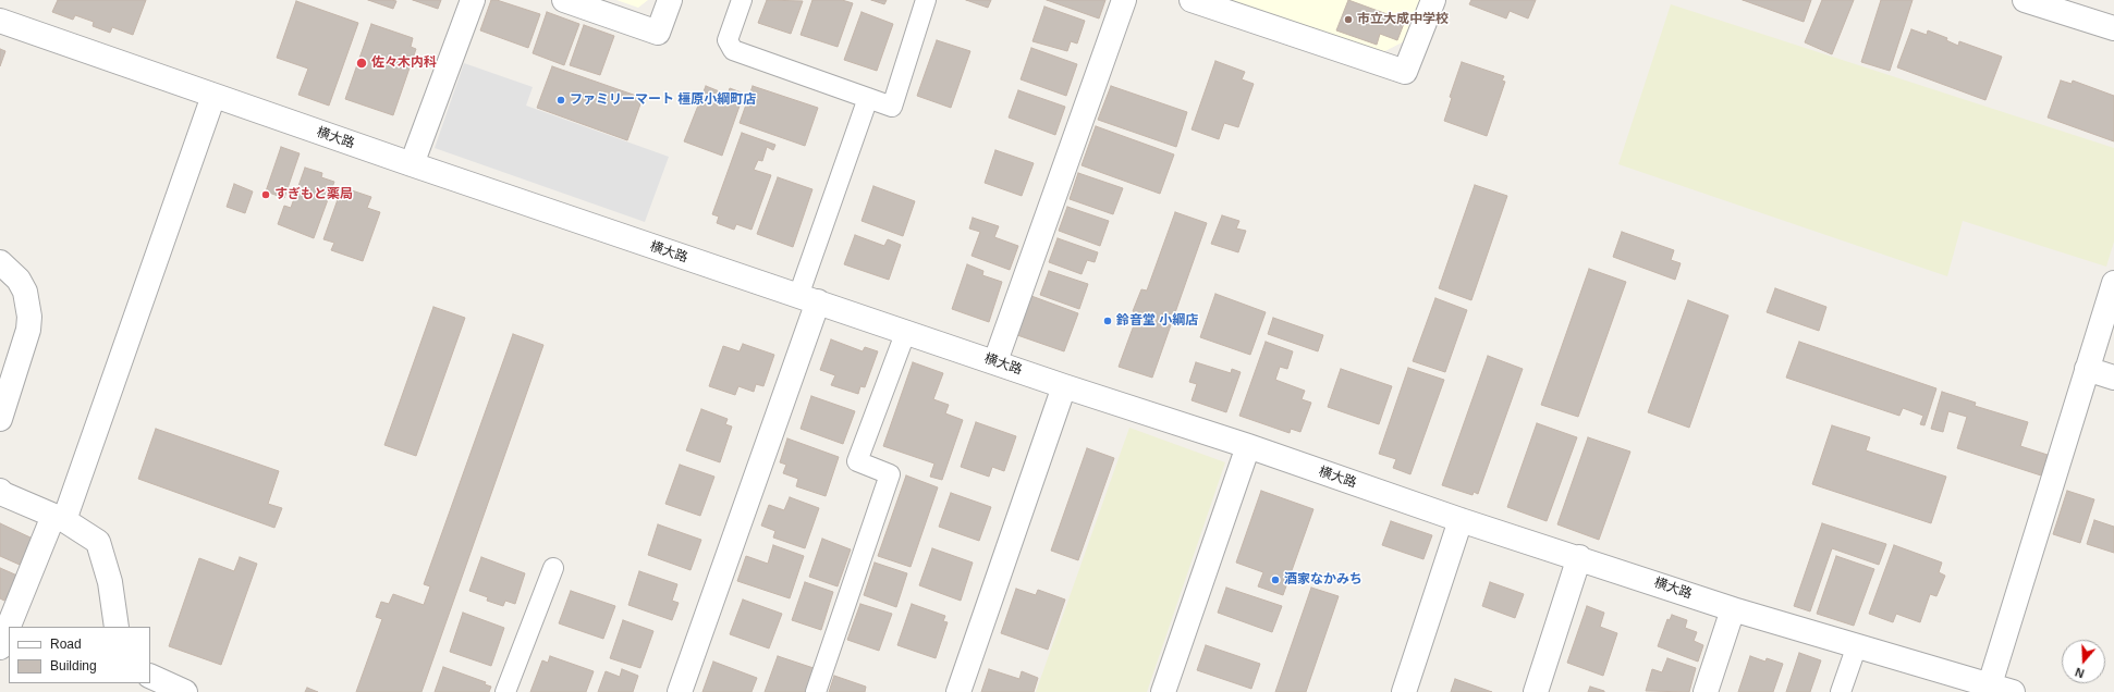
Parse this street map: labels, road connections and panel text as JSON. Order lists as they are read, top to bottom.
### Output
{
  "streets": {
    "street": ["横大路"]
  },
  "places": [
    "市立大成中学校",
    "佐々木内科",
    "ファミリーマート 橿原小綱町店",
    "すぎもと薬局",
    "鈴音堂 小綱店",
    "酒家なかみち"
  ],
  "legend": ["Road", "Building"],
  "north": "bottom"
}
